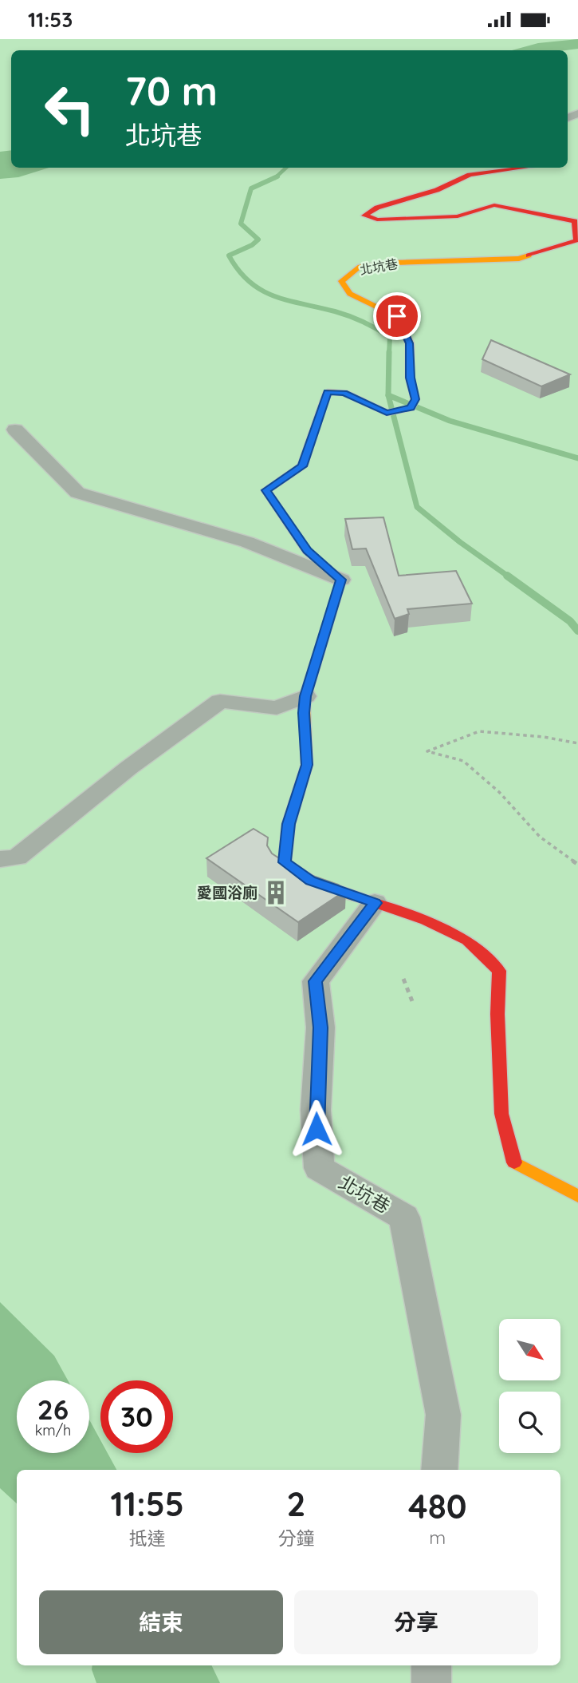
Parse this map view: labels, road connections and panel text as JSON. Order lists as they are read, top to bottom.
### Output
{
  "streets": {
    "street": ["北坑巷"]
  },
  "places": {
    "building": ["愛國浴廁"]
  },
  "north": "bottom right",
  "page": {
    "status": "11:53",
    "turn": ["70 m", "北坑巷"],
    "speed": "26 km/h",
    "limit": "30",
    "eta": [
      "11:55",
      "抵達",
      "2",
      "分鐘",
      "480",
      "m"
    ],
    "buttons": ["結束", "分享"]
  }
}
